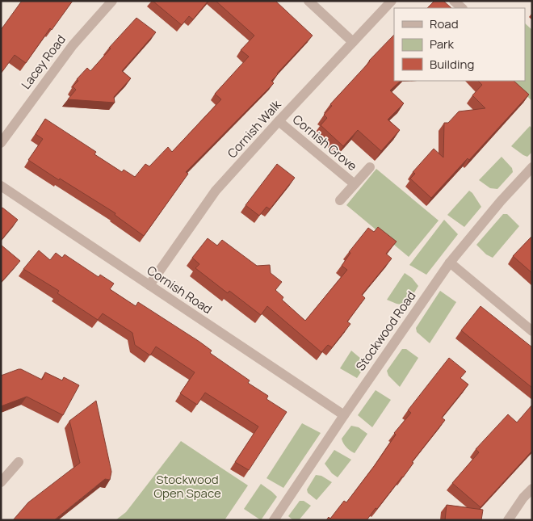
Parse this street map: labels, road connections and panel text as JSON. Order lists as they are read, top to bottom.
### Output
{
  "streets": {
    "street": [
      "Lacey Road",
      "Cornish Walk",
      "Cornish Grove",
      "Cornish Road",
      "Stockwood Road"
    ]
  },
  "crossings": [
    ["Cornish Walk", "Cornish Grove"],
    ["Cornish Walk", "Cornish Road"],
    ["Cornish Road", "Stockwood Road"]
  ],
  "parks": ["Stockwood Open Space"],
  "legend": ["Road", "Park", "Building"]
}
